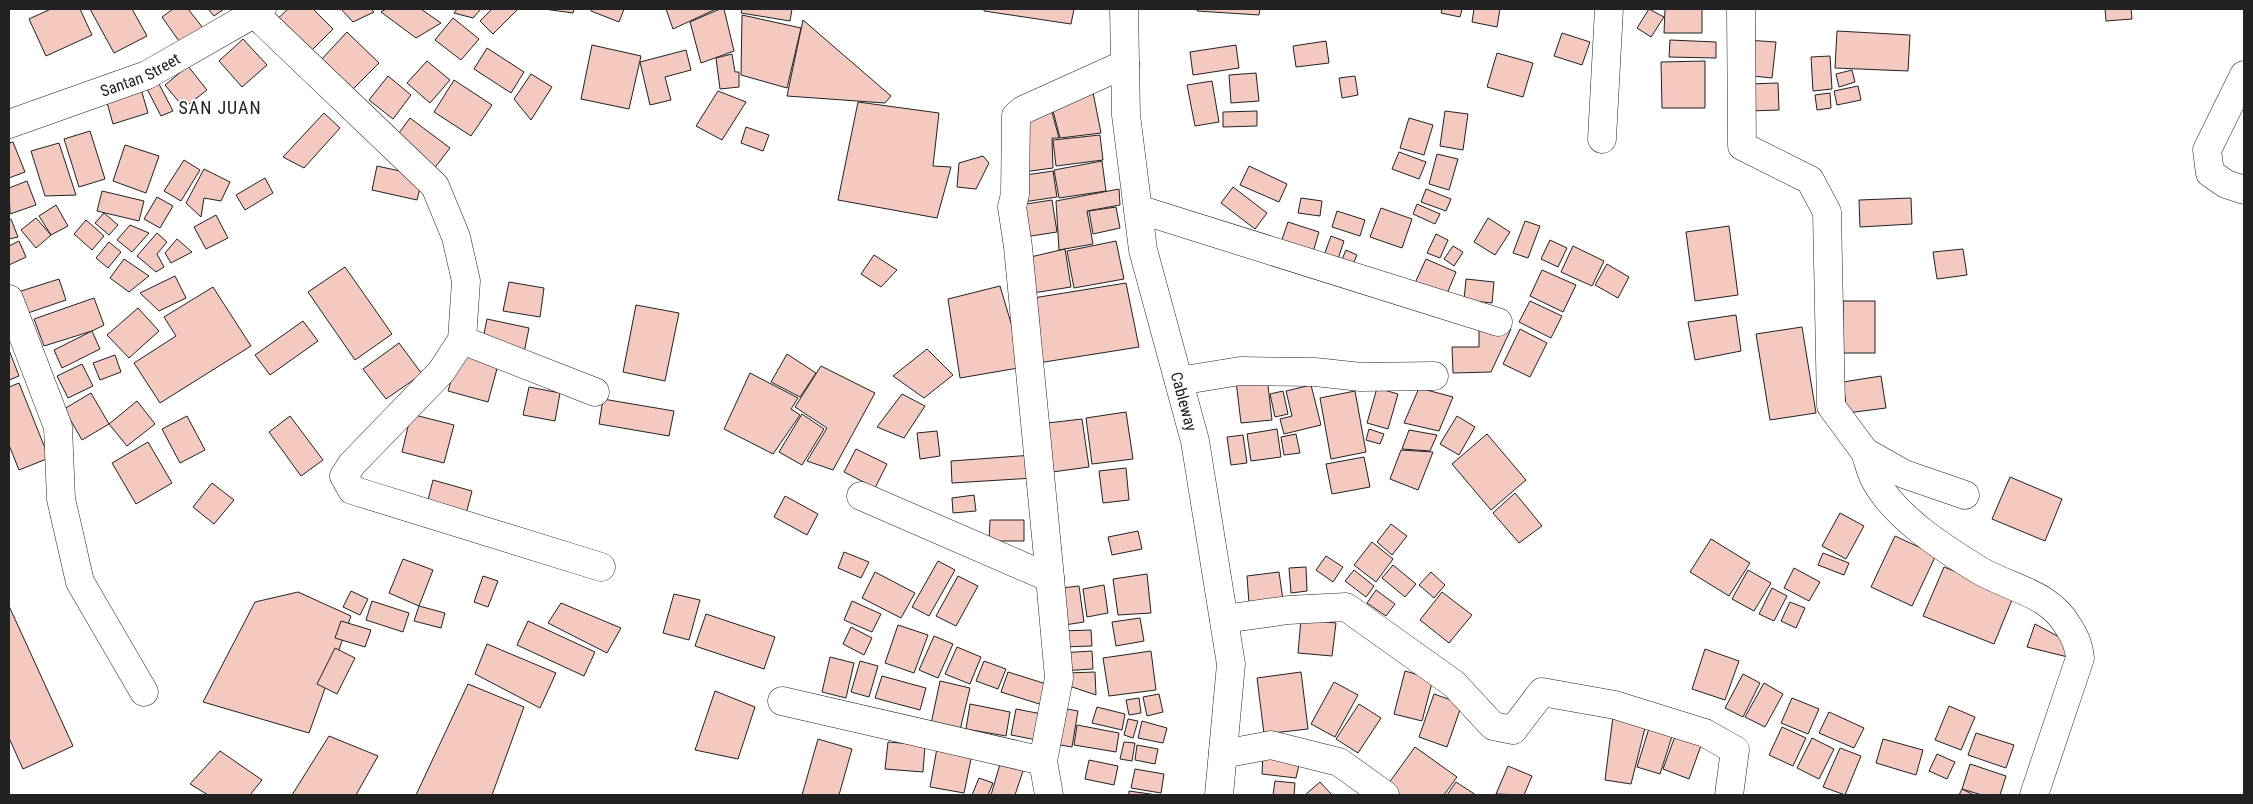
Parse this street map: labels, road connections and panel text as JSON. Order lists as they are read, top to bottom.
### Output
{
  "streets": {
    "street": ["Santan Street", "Cableway"]
  },
  "districts": ["SAN JUAN"]
}
